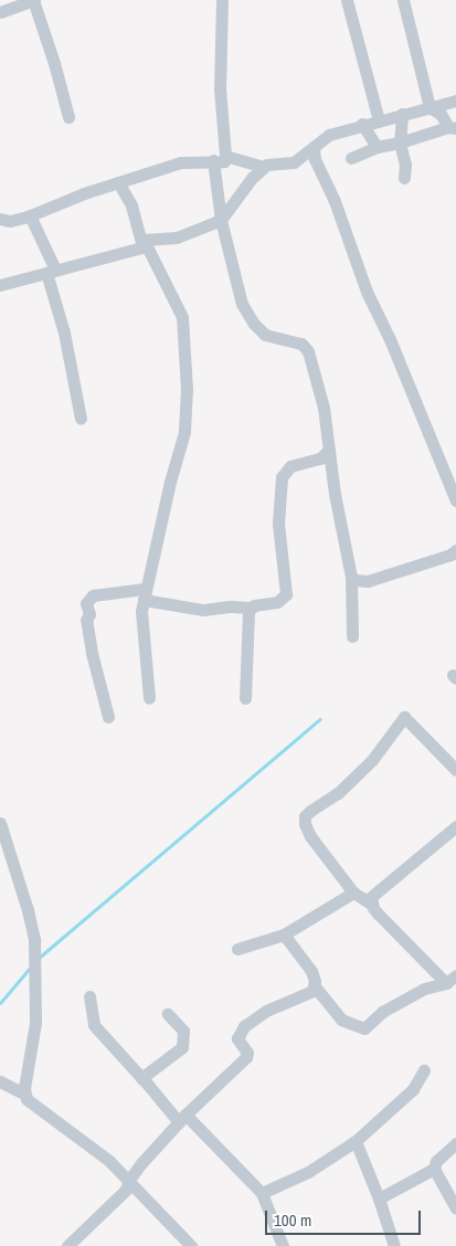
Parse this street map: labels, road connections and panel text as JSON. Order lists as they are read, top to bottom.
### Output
{
  "scale_bar": "100 m"
}
